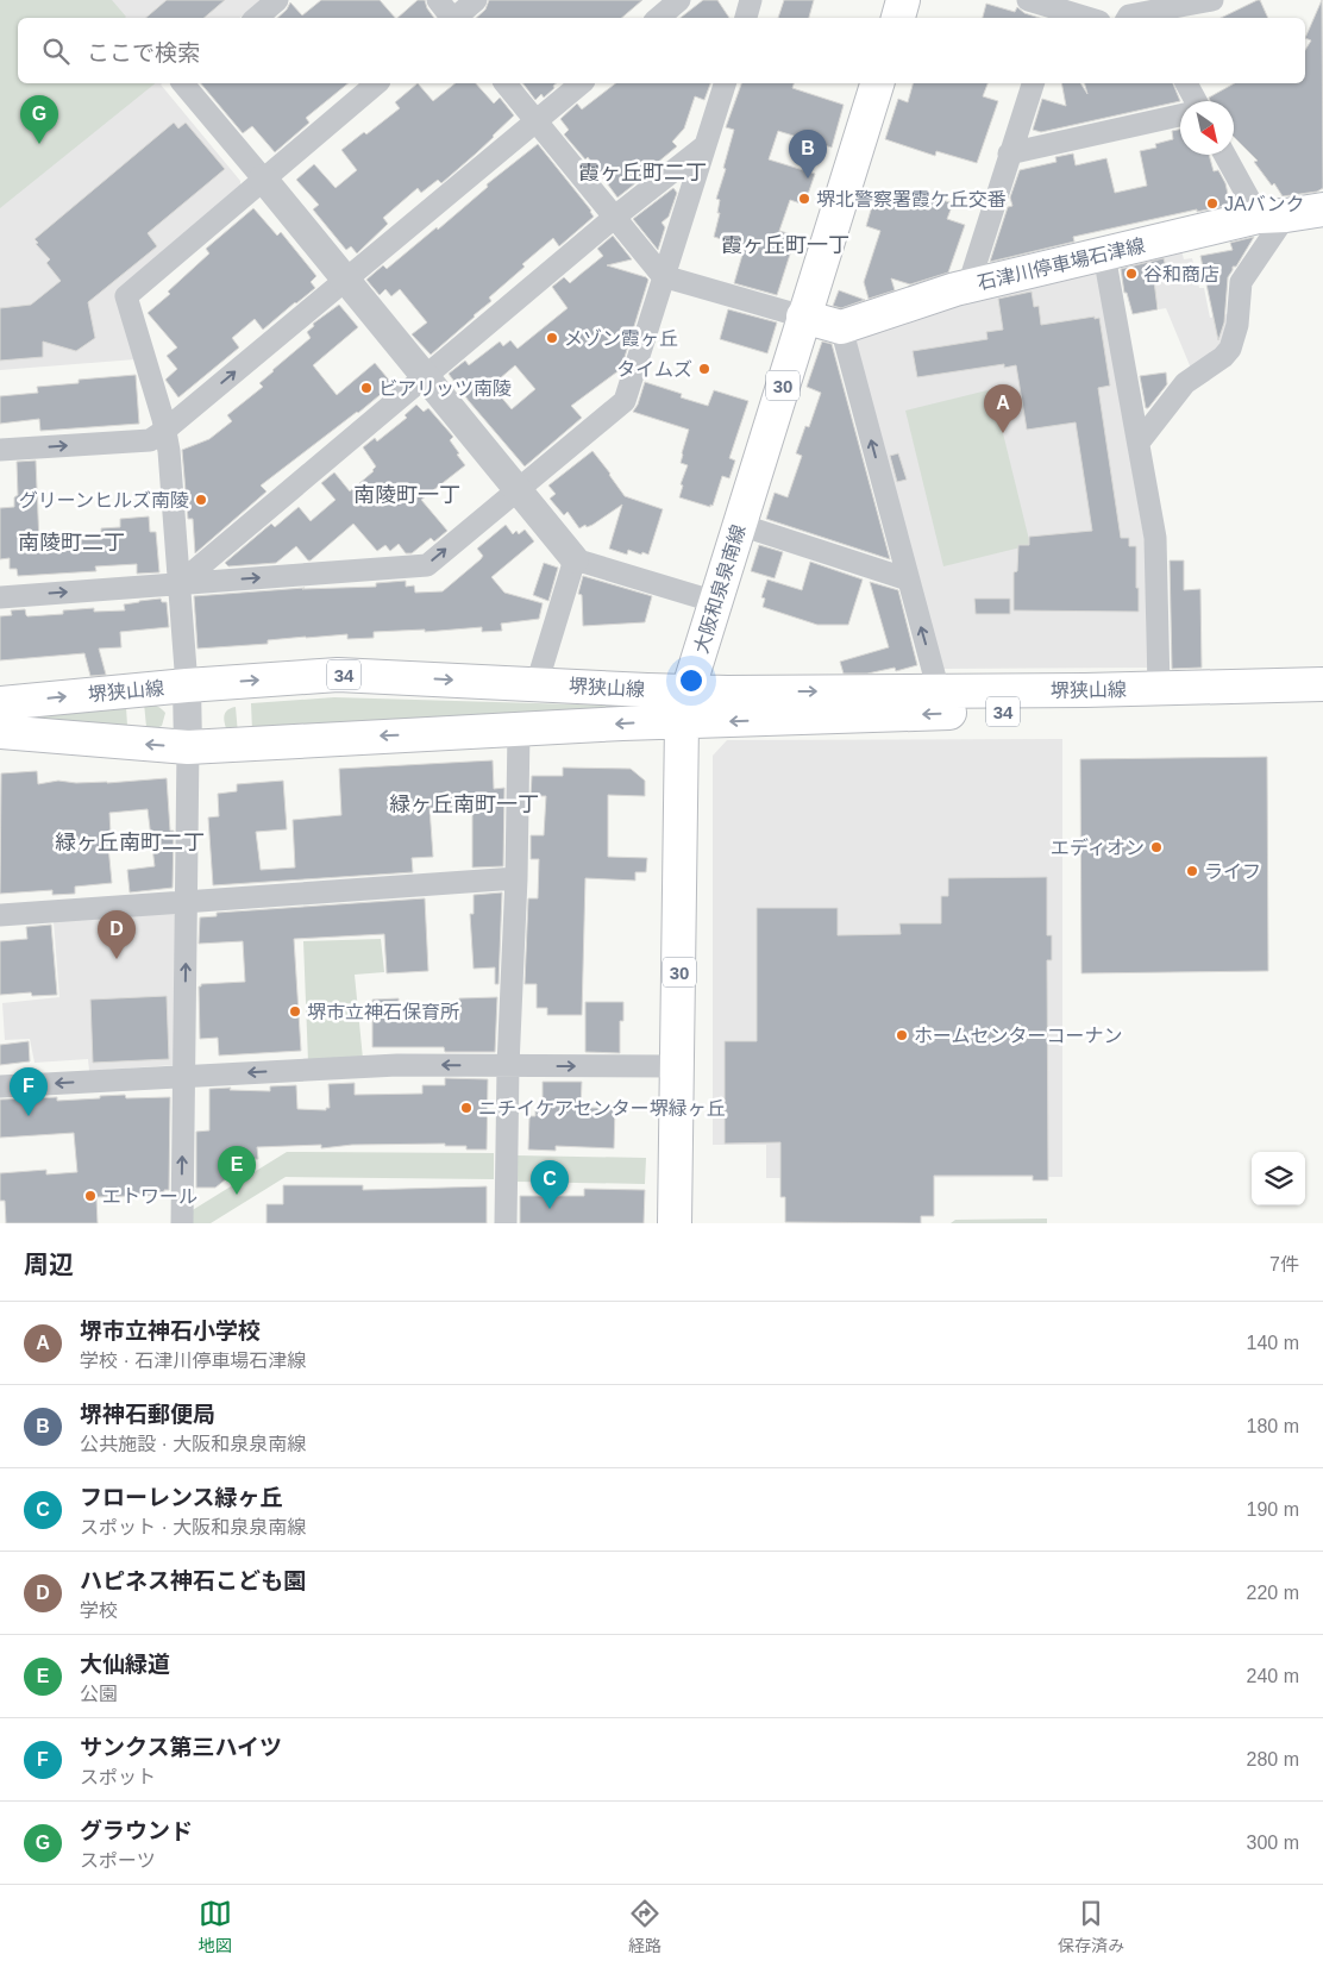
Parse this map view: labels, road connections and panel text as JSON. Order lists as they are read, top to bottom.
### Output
{
  "streets": {
    "main road": [
      "石津川停車場石津線",
      "30",
      "大阪和泉泉南線",
      "34",
      "堺狭山線"
    ]
  },
  "crossings": [
    ["大阪和泉泉南線", "堺狭山線"]
  ],
  "districts": [
    "霞ヶ丘町二丁",
    "霞ヶ丘町一丁",
    "南陵町一丁",
    "南陵町二丁",
    "緑ヶ丘南町一丁",
    "緑ヶ丘南町二丁"
  ],
  "places": [
    "堺北警察署霞ケ丘交番",
    "JAバンク",
    "谷和商店",
    "メゾン霞ヶ丘",
    "タイムズ",
    "ビアリッツ南陵",
    "グリーンヒルズ南陵",
    "エディオン",
    "ライフ",
    "堺市立神石保育所",
    "ホームセンターコーナン",
    "ニチイケアセンター堺緑ヶ丘",
    "エトワール"
  ],
  "north": "bottom right",
  "page": {
    "search": "ここで検索",
    "pins": [
      "G",
      "B",
      "A",
      "D",
      "F",
      "E",
      "C"
    ],
    "heading": ["周辺", "7件"],
    "list": [
      {
        "mark": "A",
        "name": "堺市立神石小学校",
        "note": "学校 · 石津川停車場石津線",
        "value": "140 m"
      },
      {
        "mark": "B",
        "name": "堺神石郵便局",
        "note": "公共施設 · 大阪和泉泉南線",
        "value": "180 m"
      },
      {
        "mark": "C",
        "name": "フローレンス緑ヶ丘",
        "note": "スポット · 大阪和泉泉南線",
        "value": "190 m"
      },
      {
        "mark": "D",
        "name": "ハピネス神石こども園",
        "note": "学校",
        "value": "220 m"
      },
      {
        "mark": "E",
        "name": "大仙緑道",
        "note": "公園",
        "value": "240 m"
      },
      {
        "mark": "F",
        "name": "サンクス第三ハイツ",
        "note": "スポット",
        "value": "280 m"
      },
      {
        "mark": "G",
        "name": "グラウンド",
        "note": "スポーツ",
        "value": "300 m"
      }
    ],
    "nav": ["地図", "経路", "保存済み"]
  }
}
